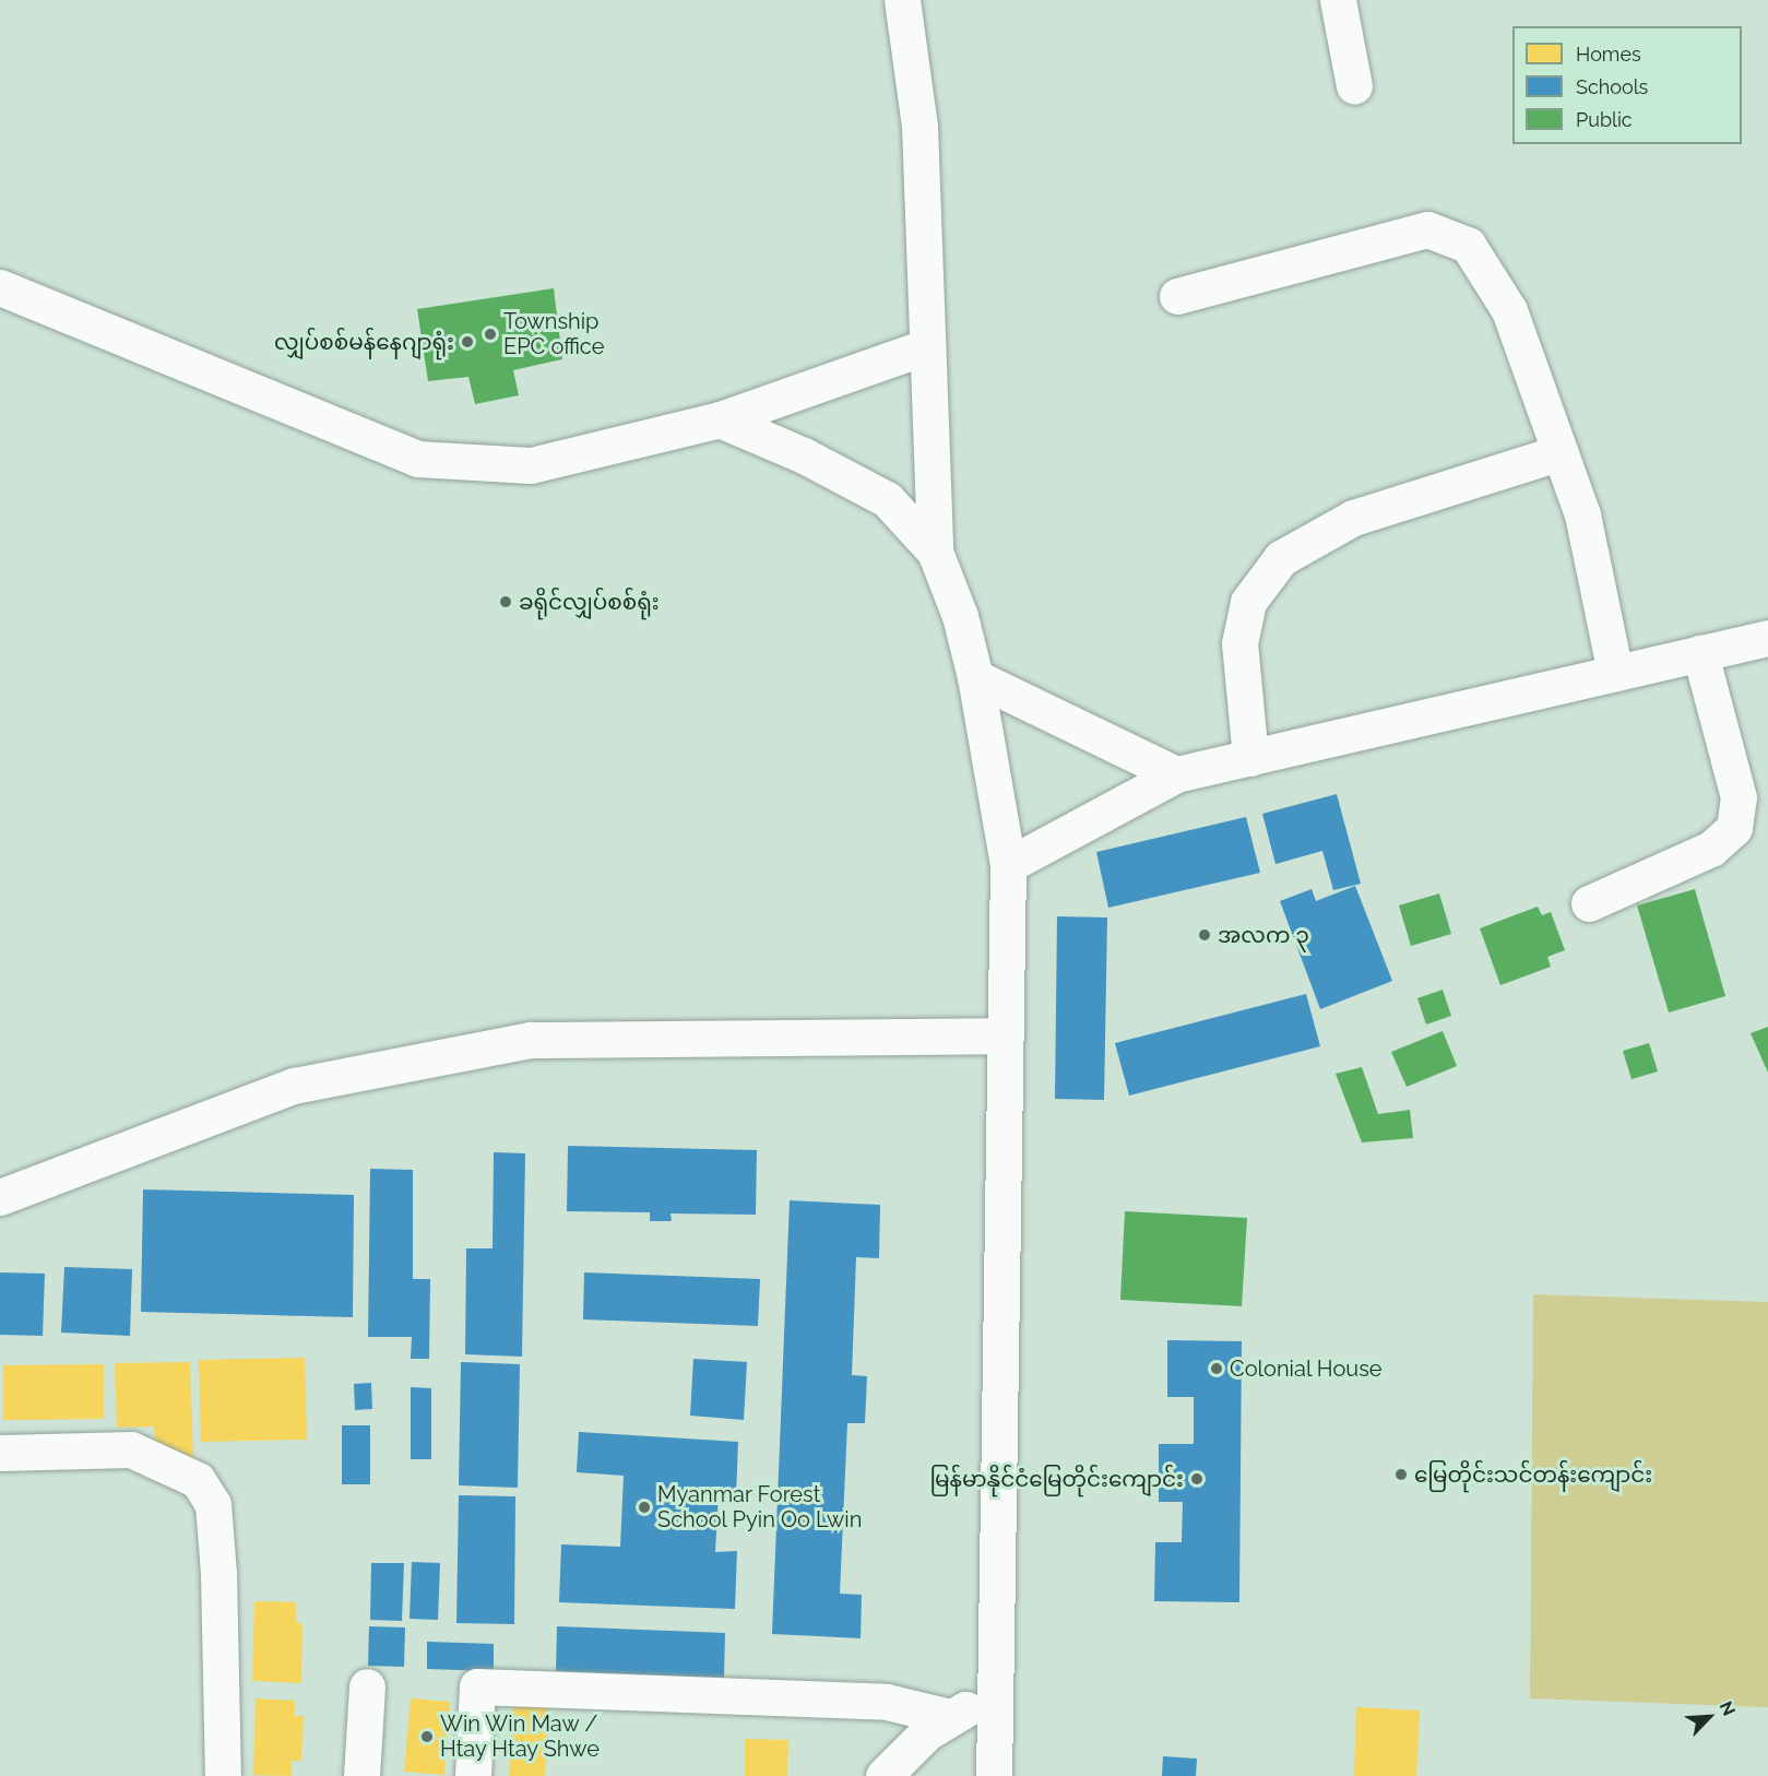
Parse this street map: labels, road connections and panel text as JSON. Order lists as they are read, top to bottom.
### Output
{
  "places": [
    "Township EPC office",
    "လျှပ်စစ်မန်နေဂျာရုံး",
    "ခရိုင်လျှပ်စစ်ရုံး",
    "အလက ၃",
    "Colonial House",
    "မြေတိုင်းသင်တန်းကျောင်း",
    "မြန်မာနိုင်ငံမြေတိုင်းကျောင်း",
    "Myanmar Forest School Pyin Oo Lwin",
    "Win Win Maw / Htay Htay Shwe"
  ],
  "legend": ["Homes", "Schools", "Public"],
  "north": "top right"
}
